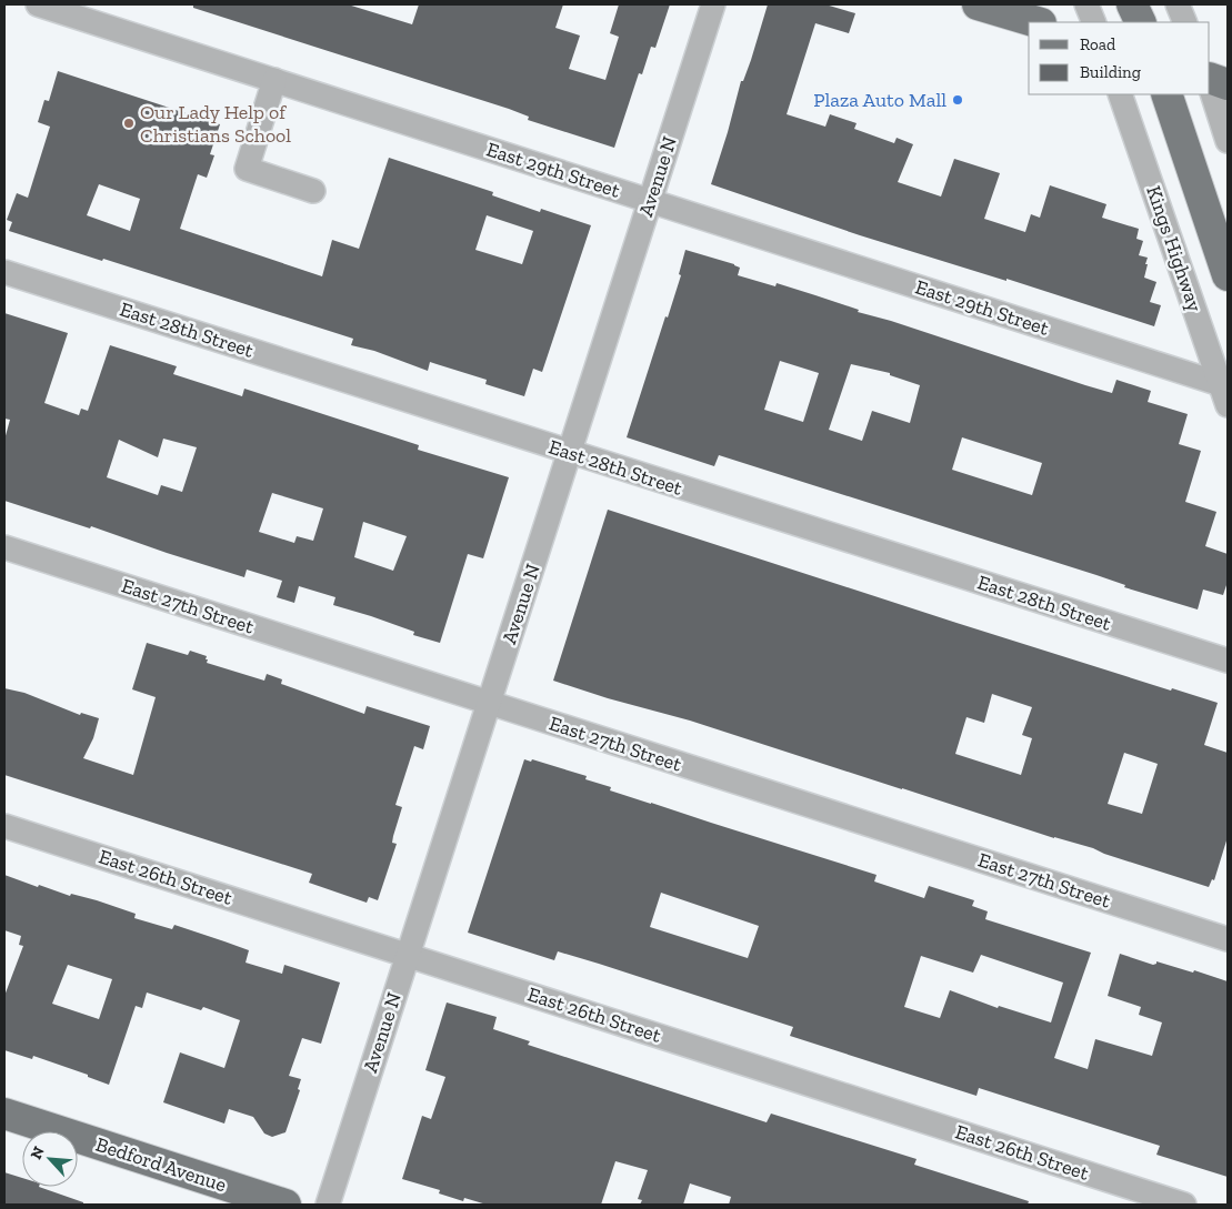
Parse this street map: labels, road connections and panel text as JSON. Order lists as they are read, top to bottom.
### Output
{
  "streets": {
    "main road": ["Bedford Avenue"],
    "street": [
      "East 29th Street",
      "Avenue N",
      "Kings Highway",
      "East 28th Street",
      "East 27th Street",
      "East 26th Street"
    ]
  },
  "crossings": [
    ["East 29th Street", "Avenue N"],
    ["East 29th Street", "Kings Highway"],
    ["Avenue N", "East 28th Street"],
    ["Avenue N", "East 27th Street"],
    ["Avenue N", "East 26th Street"]
  ],
  "places": ["Plaza Auto Mall", "Our Lady Help of Christians School"],
  "legend": ["Road", "Building"],
  "north": "top left"
}
